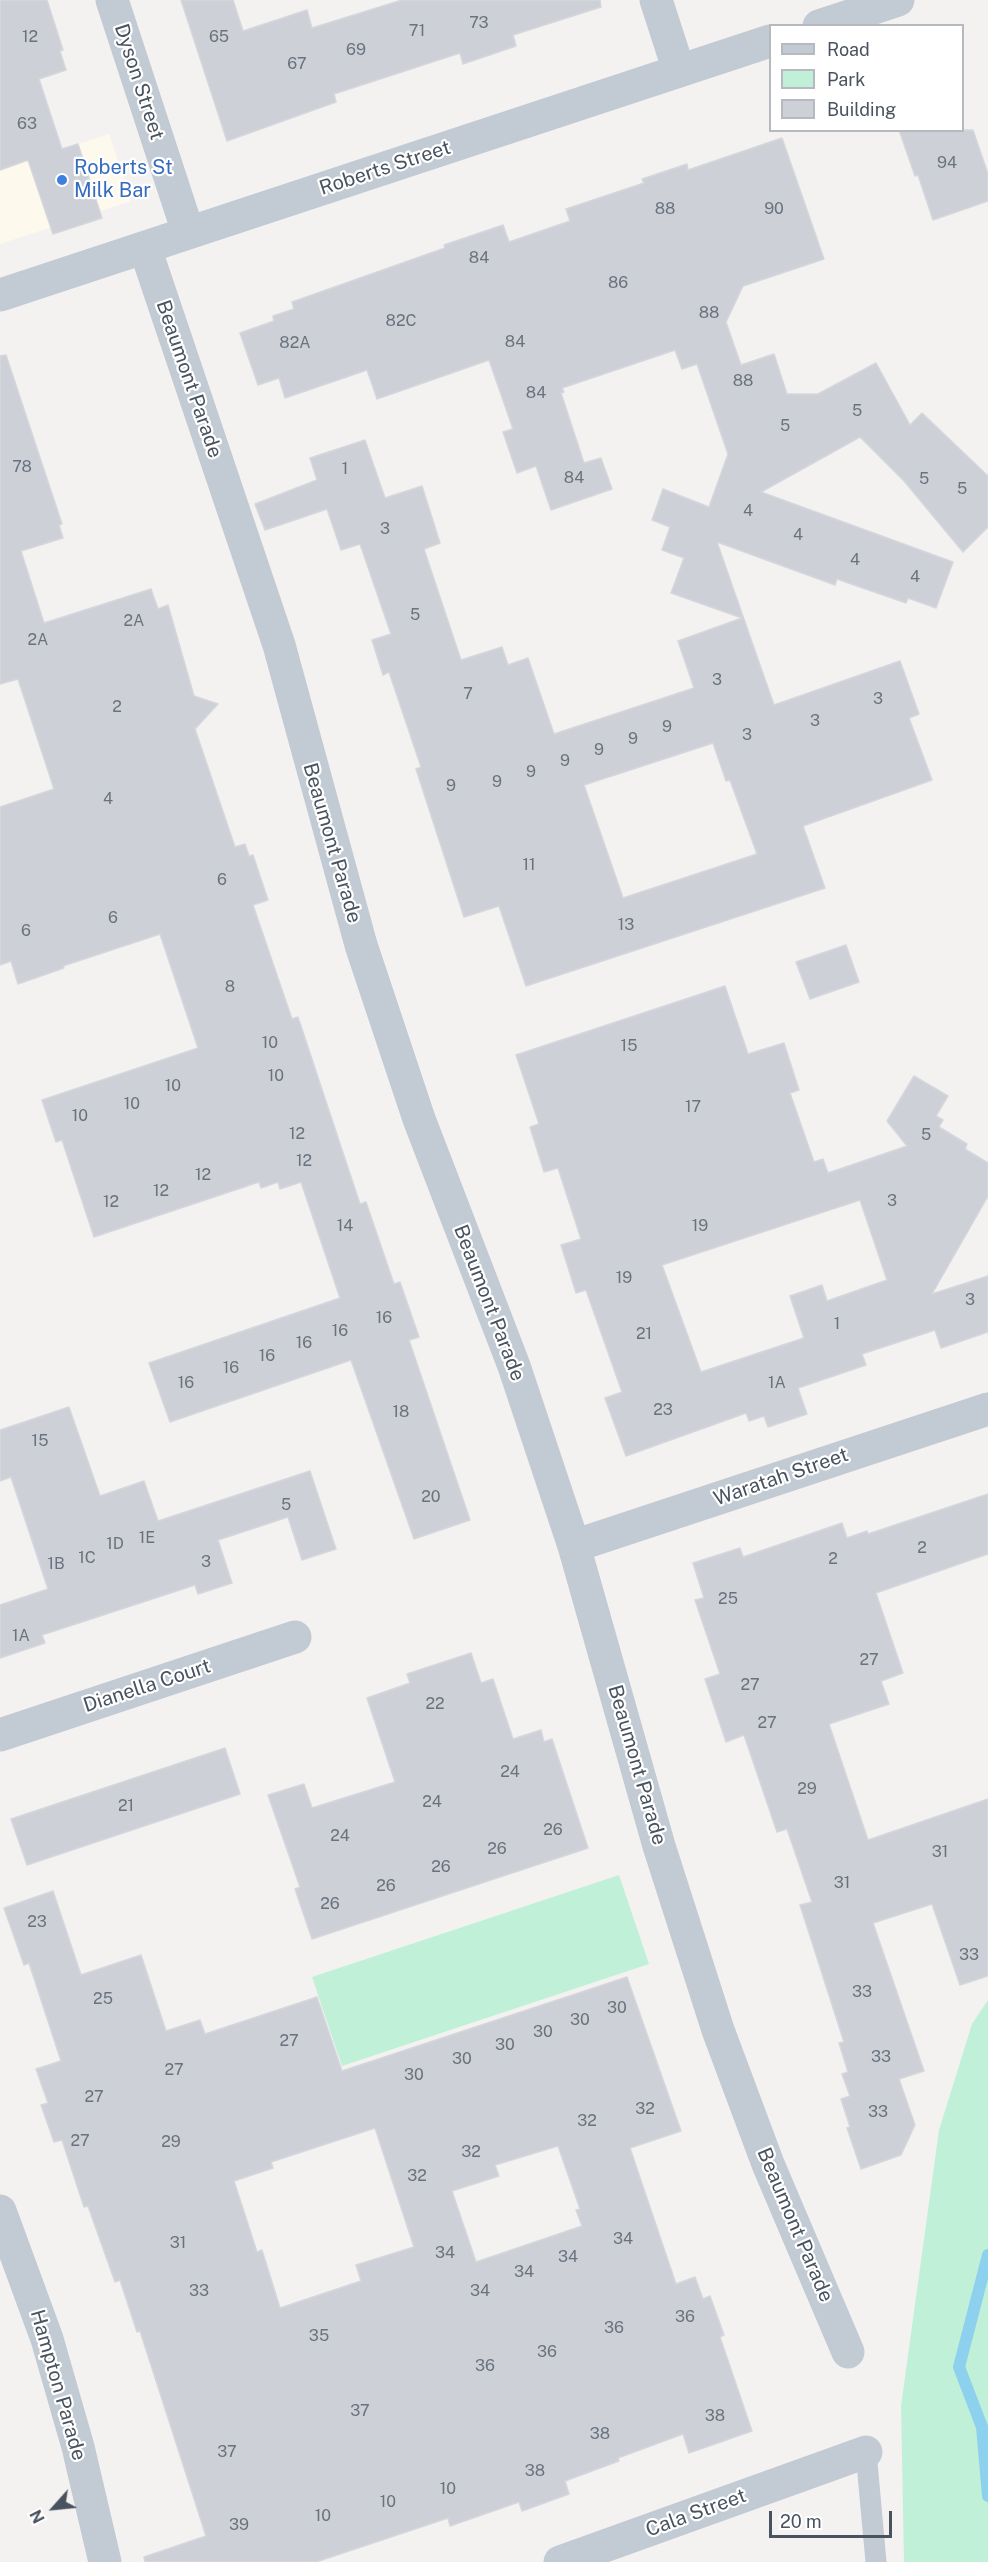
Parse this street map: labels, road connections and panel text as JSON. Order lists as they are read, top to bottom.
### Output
{
  "streets": {
    "street": [
      "Dyson Street",
      "Roberts Street",
      "Beaumont Parade",
      "Waratah Street",
      "Dianella Court",
      "Hampton Parade",
      "Cala Street"
    ]
  },
  "crossings": [
    ["Dyson Street", "Roberts Street"],
    ["Roberts Street", "Beaumont Parade"],
    ["Beaumont Parade", "Waratah Street"]
  ],
  "places": ["Roberts St Milk Bar"],
  "house_numbers": [
    "73",
    "71",
    "12",
    "65",
    "69",
    "67",
    "63",
    "94",
    "88",
    "90",
    "84",
    "86",
    "88",
    "82C",
    "84",
    "82A",
    "88",
    "84",
    "5",
    "5",
    "78",
    "1",
    "84",
    "5",
    "5",
    "4",
    "3",
    "4",
    "4",
    "4",
    "5",
    "2A",
    "2A",
    "3",
    "7",
    "3",
    "2",
    "3",
    "9",
    "3",
    "9",
    "9",
    "9",
    "9",
    "9",
    "9",
    "4",
    "11",
    "6",
    "6",
    "13",
    "6",
    "8",
    "10",
    "15",
    "10",
    "10",
    "10",
    "17",
    "10",
    "12",
    "5",
    "12",
    "12",
    "12",
    "3",
    "12",
    "14",
    "19",
    "19",
    "3",
    "16",
    "1",
    "16",
    "21",
    "16",
    "16",
    "16",
    "16",
    "1A",
    "23",
    "18",
    "15",
    "20",
    "5",
    "1E",
    "1D",
    "2",
    "1C",
    "2",
    "3",
    "1B",
    "25",
    "1A",
    "27",
    "27",
    "22",
    "27",
    "24",
    "29",
    "24",
    "21",
    "26",
    "24",
    "26",
    "31",
    "26",
    "31",
    "26",
    "26",
    "23",
    "33",
    "33",
    "25",
    "30",
    "30",
    "30",
    "27",
    "30",
    "33",
    "30",
    "27",
    "30",
    "27",
    "32",
    "33",
    "32",
    "27",
    "29",
    "32",
    "32",
    "34",
    "31",
    "34",
    "34",
    "34",
    "33",
    "34",
    "36",
    "36",
    "35",
    "36",
    "36",
    "37",
    "38",
    "38",
    "37",
    "38",
    "10",
    "10",
    "10",
    "39"
  ],
  "legend": ["Road", "Park", "Building"],
  "scale_bar": "20 m",
  "north": "bottom left"
}
